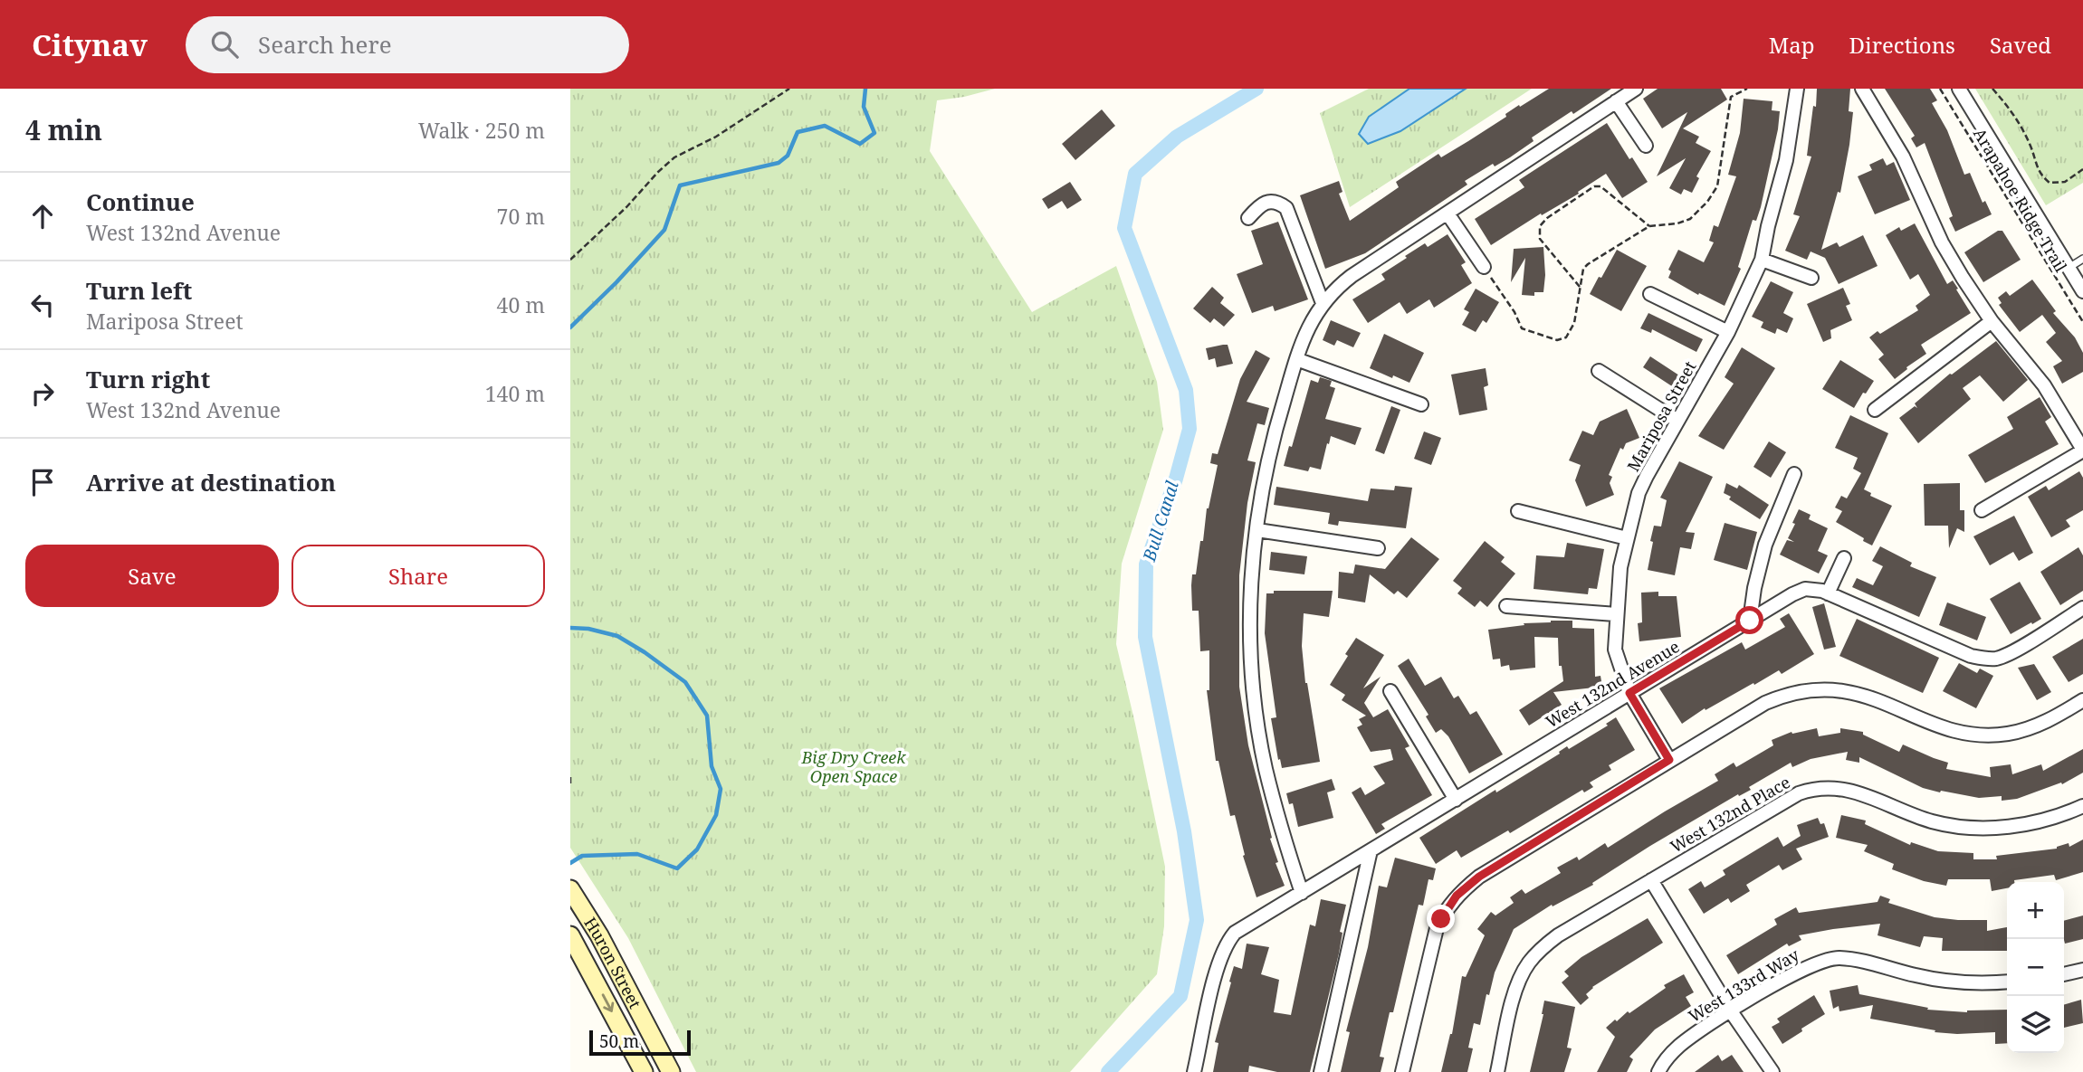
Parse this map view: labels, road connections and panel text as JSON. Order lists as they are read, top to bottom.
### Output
{
  "streets": {
    "main road": ["Huron Street"],
    "street": [
      "Mariposa Street",
      "West 132nd Avenue",
      "West 132nd Place",
      "West 133rd Way"
    ],
    "path": ["Arapahoe Ridge Trail"]
  },
  "crossings": [
    ["Mariposa Street", "West 132nd Avenue"]
  ],
  "water": ["Bull Canal"],
  "parks": ["Big Dry Creek Open Space"],
  "scale_bar": "50 m",
  "page": {
    "header": "Citynav",
    "search": "Search here",
    "nav": ["Map", "Directions", "Saved"],
    "heading": ["4 min", "Walk · 250 m"],
    "list": [
      ["Continue", "West 132nd Avenue", "70 m"],
      ["Turn left", "Mariposa Street", "40 m"],
      ["Turn right", "West 132nd Avenue", "140 m"],
      "Arrive at destination"
    ],
    "buttons": ["Save", "Share"],
    "map_buttons": ["+", "−"],
    "scale": "50 m"
  }
}
